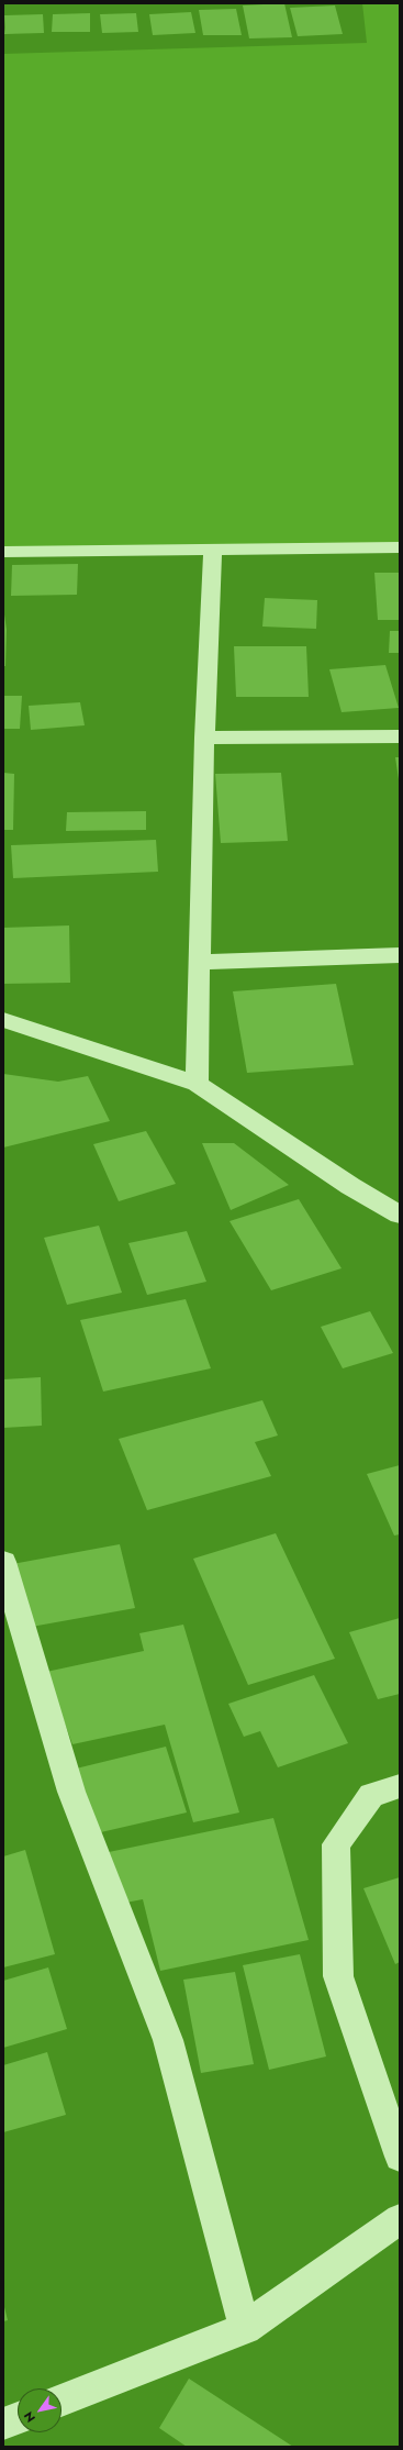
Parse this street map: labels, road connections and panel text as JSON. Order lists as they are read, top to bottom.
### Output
{
  "north": "bottom left"
}
